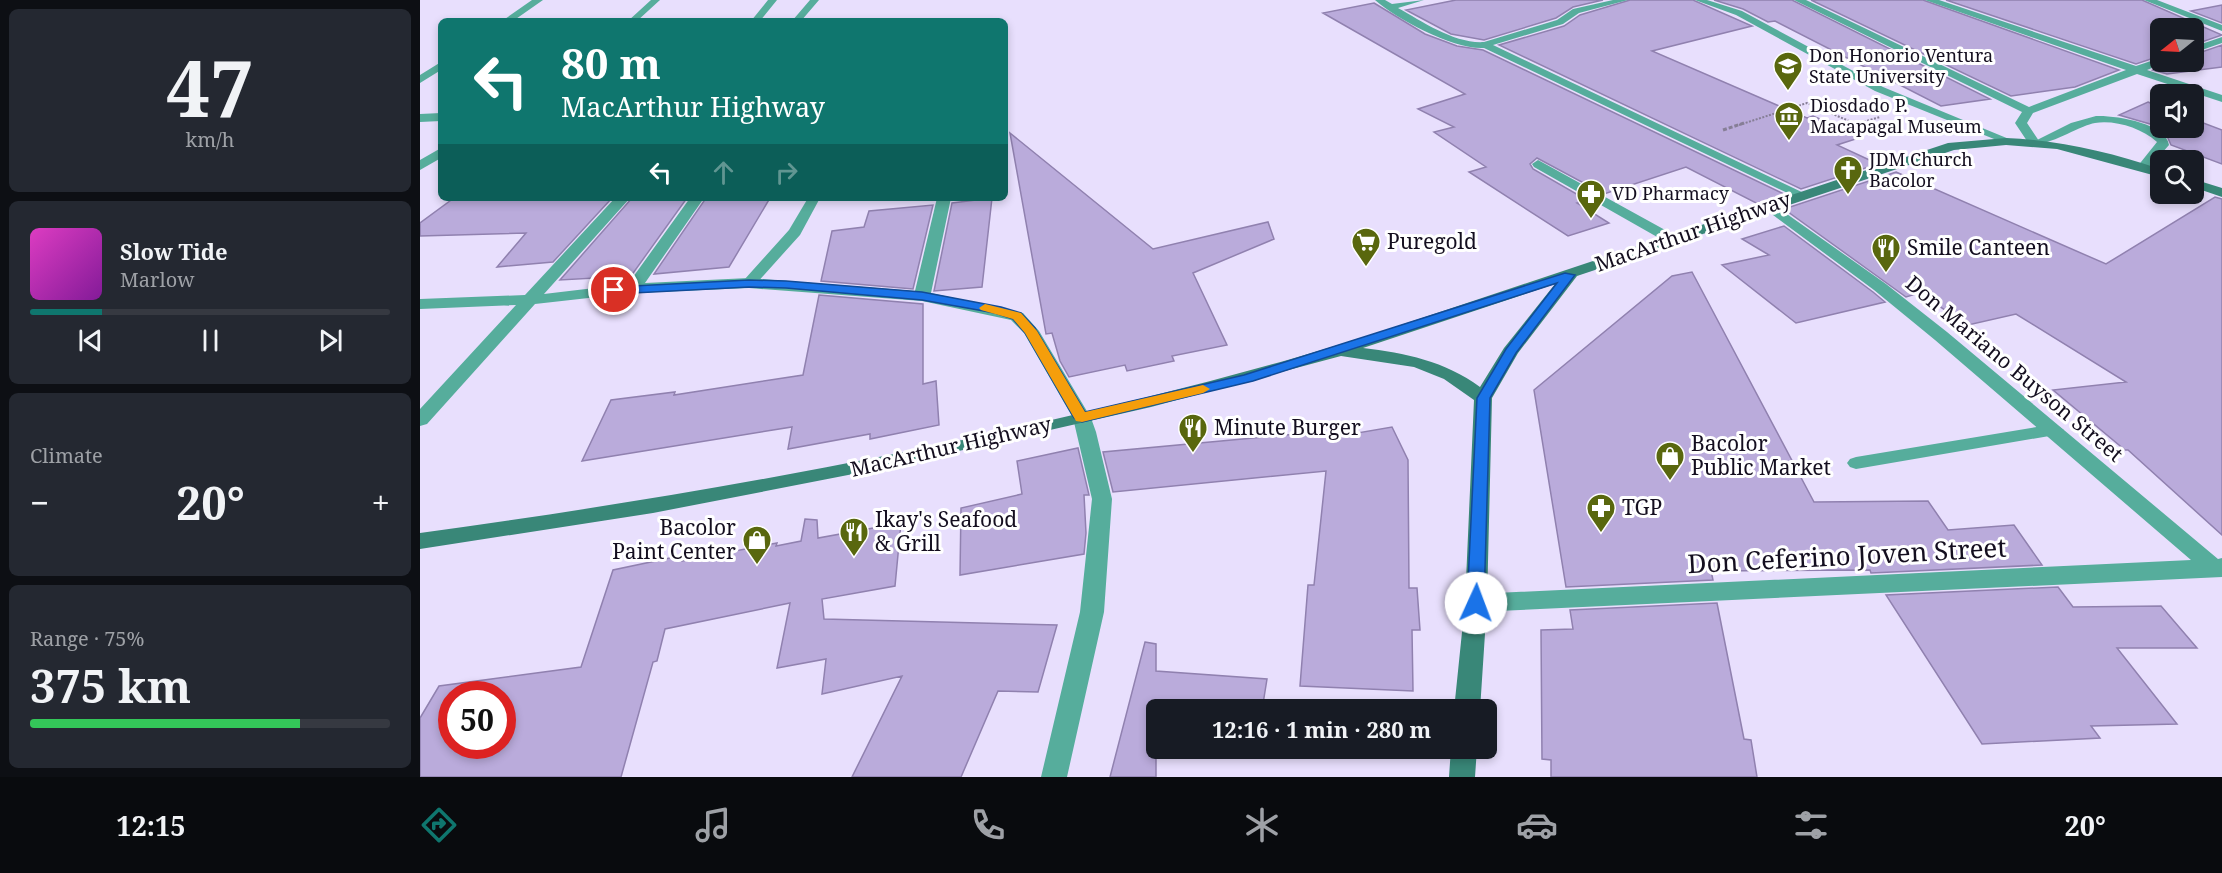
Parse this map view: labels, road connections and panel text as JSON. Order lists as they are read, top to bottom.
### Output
{
  "streets": {
    "main road": ["MacArthur Highway"],
    "street": ["Don Mariano Buyson Street", "Don Ceferino Joven Street"]
  },
  "crossings": [
    ["MacArthur Highway", "Don Mariano Buyson Street"],
    ["Don Mariano Buyson Street", "Don Ceferino Joven Street"]
  ],
  "places": {
    "school or university": ["Don Honorio Ventura State University"],
    "museum": ["Diosdado P. Macapagal Museum"],
    "church": ["JDM Church Bacolor"],
    "pharmacy": ["VD Pharmacy", "TGP"],
    "supermarket": ["Puregold"],
    "restaurant": ["Smile Canteen", "Minute Burger", "Ikay's Seafood & Grill"],
    "shop": ["Bacolor Public Market", "Bacolor Paint Center"]
  },
  "north": "left",
  "page": {
    "tile": [
      ["47", "km/h"],
      "Climate",
      ["Range · 75%", "375 km"]
    ],
    "turn": ["80 m", "MacArthur Highway"],
    "song": ["Slow Tide", "Marlow"],
    "heat": ["−", "20°", "+"],
    "limit": "50",
    "trip": "12:16 · 1 min · 280 m",
    "tabs": ["12:15", "20°"]
  }
}
